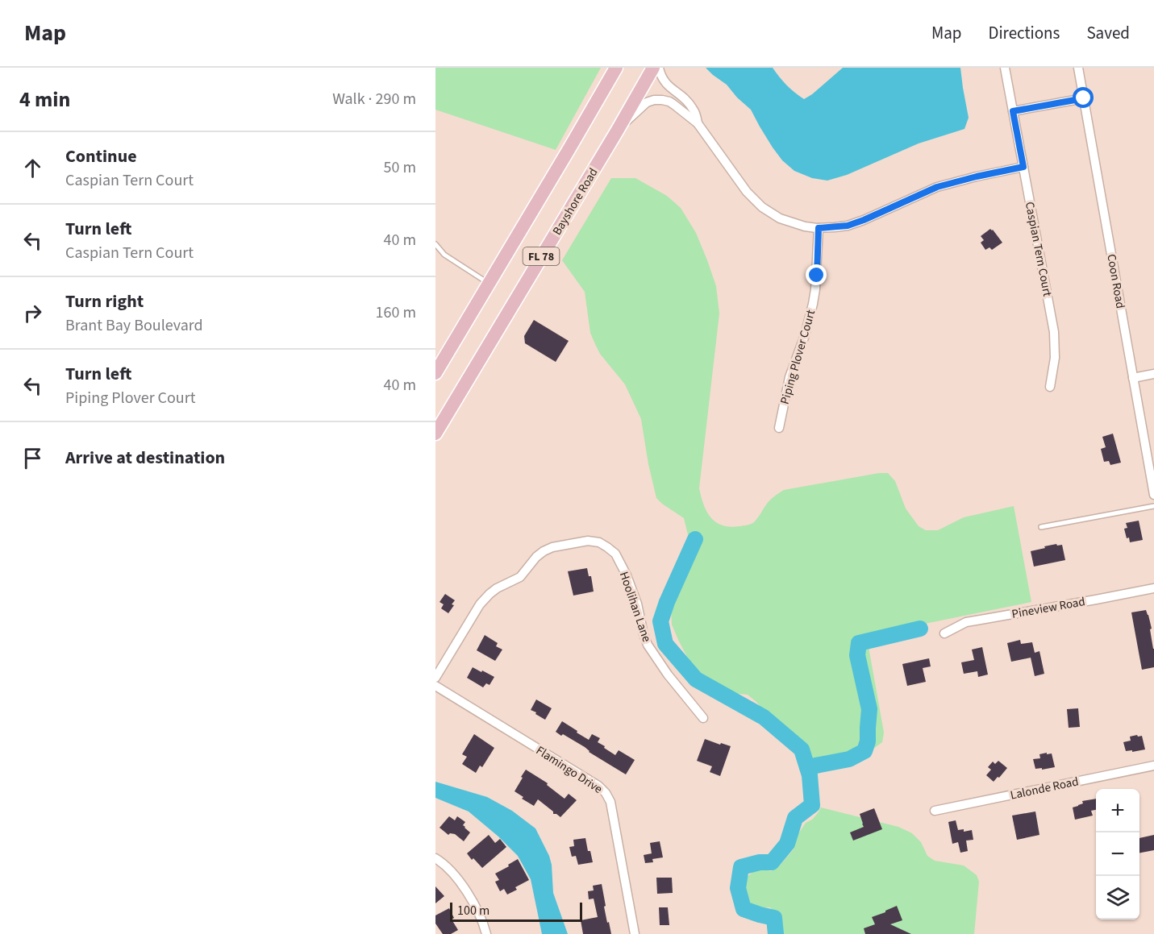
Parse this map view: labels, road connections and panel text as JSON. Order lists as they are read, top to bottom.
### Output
{
  "streets": {
    "main road": ["Bayshore Road", "FL 78"],
    "street": [
      "Caspian Tern Court",
      "Coon Road",
      "Piping Plover Court",
      "Hoolihan Lane",
      "Pineview Road",
      "Flamingo Drive",
      "Lalonde Road"
    ]
  },
  "scale_bar": "100 m",
  "page": {
    "header": "Map",
    "nav": ["Map", "Directions", "Saved"],
    "heading": ["4 min", "Walk · 290 m"],
    "list": [
      ["Continue", "Caspian Tern Court", "50 m"],
      ["Turn left", "Caspian Tern Court", "40 m"],
      ["Turn right", "Brant Bay Boulevard", "160 m"],
      ["Turn left", "Piping Plover Court", "40 m"],
      "Arrive at destination"
    ],
    "map_buttons": ["+", "−"],
    "scale": "100 m"
  }
}
